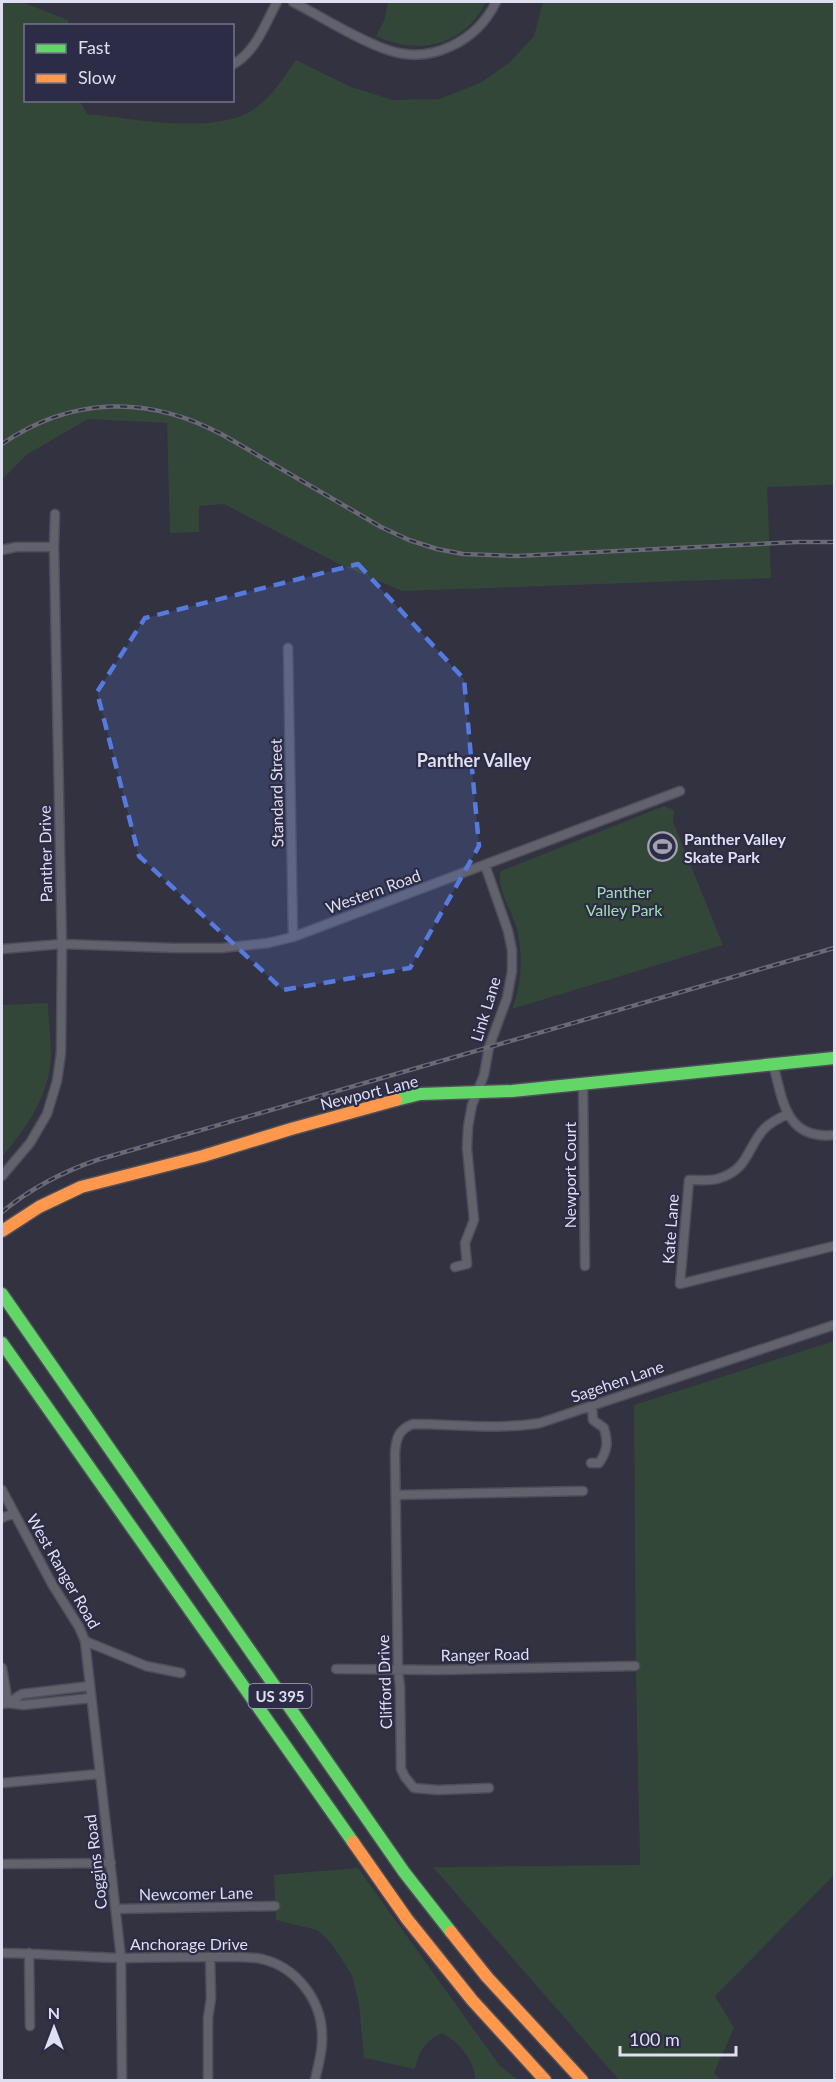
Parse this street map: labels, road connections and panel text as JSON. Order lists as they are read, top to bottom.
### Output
{
  "streets": {
    "main road": ["Newport Lane", "US 395"],
    "street": [
      "Standard Street",
      "Panther Drive",
      "Western Road",
      "Link Lane",
      "Newport Court",
      "Kate Lane",
      "Sagehen Lane",
      "West Ranger Road",
      "Ranger Road",
      "Clifford Drive",
      "Coggins Road",
      "Newcomer Lane",
      "Anchorage Drive"
    ]
  },
  "crossings": [
    ["Standard Street", "Western Road"],
    ["Panther Drive", "Western Road"],
    ["Western Road", "Link Lane"],
    ["Link Lane", "Newport Lane"],
    ["Newport Lane", "Newport Court"],
    ["Sagehen Lane", "Clifford Drive"],
    ["West Ranger Road", "Coggins Road"],
    ["Ranger Road", "Clifford Drive"],
    ["Coggins Road", "Newcomer Lane"],
    ["Coggins Road", "Anchorage Drive"]
  ],
  "districts": ["Panther Valley"],
  "parks": ["Panther Valley Park"],
  "places": {
    "sports": ["Panther Valley Skate Park"]
  },
  "legend": ["Fast", "Slow"],
  "scale_bar": "100 m",
  "north": "top"
}
